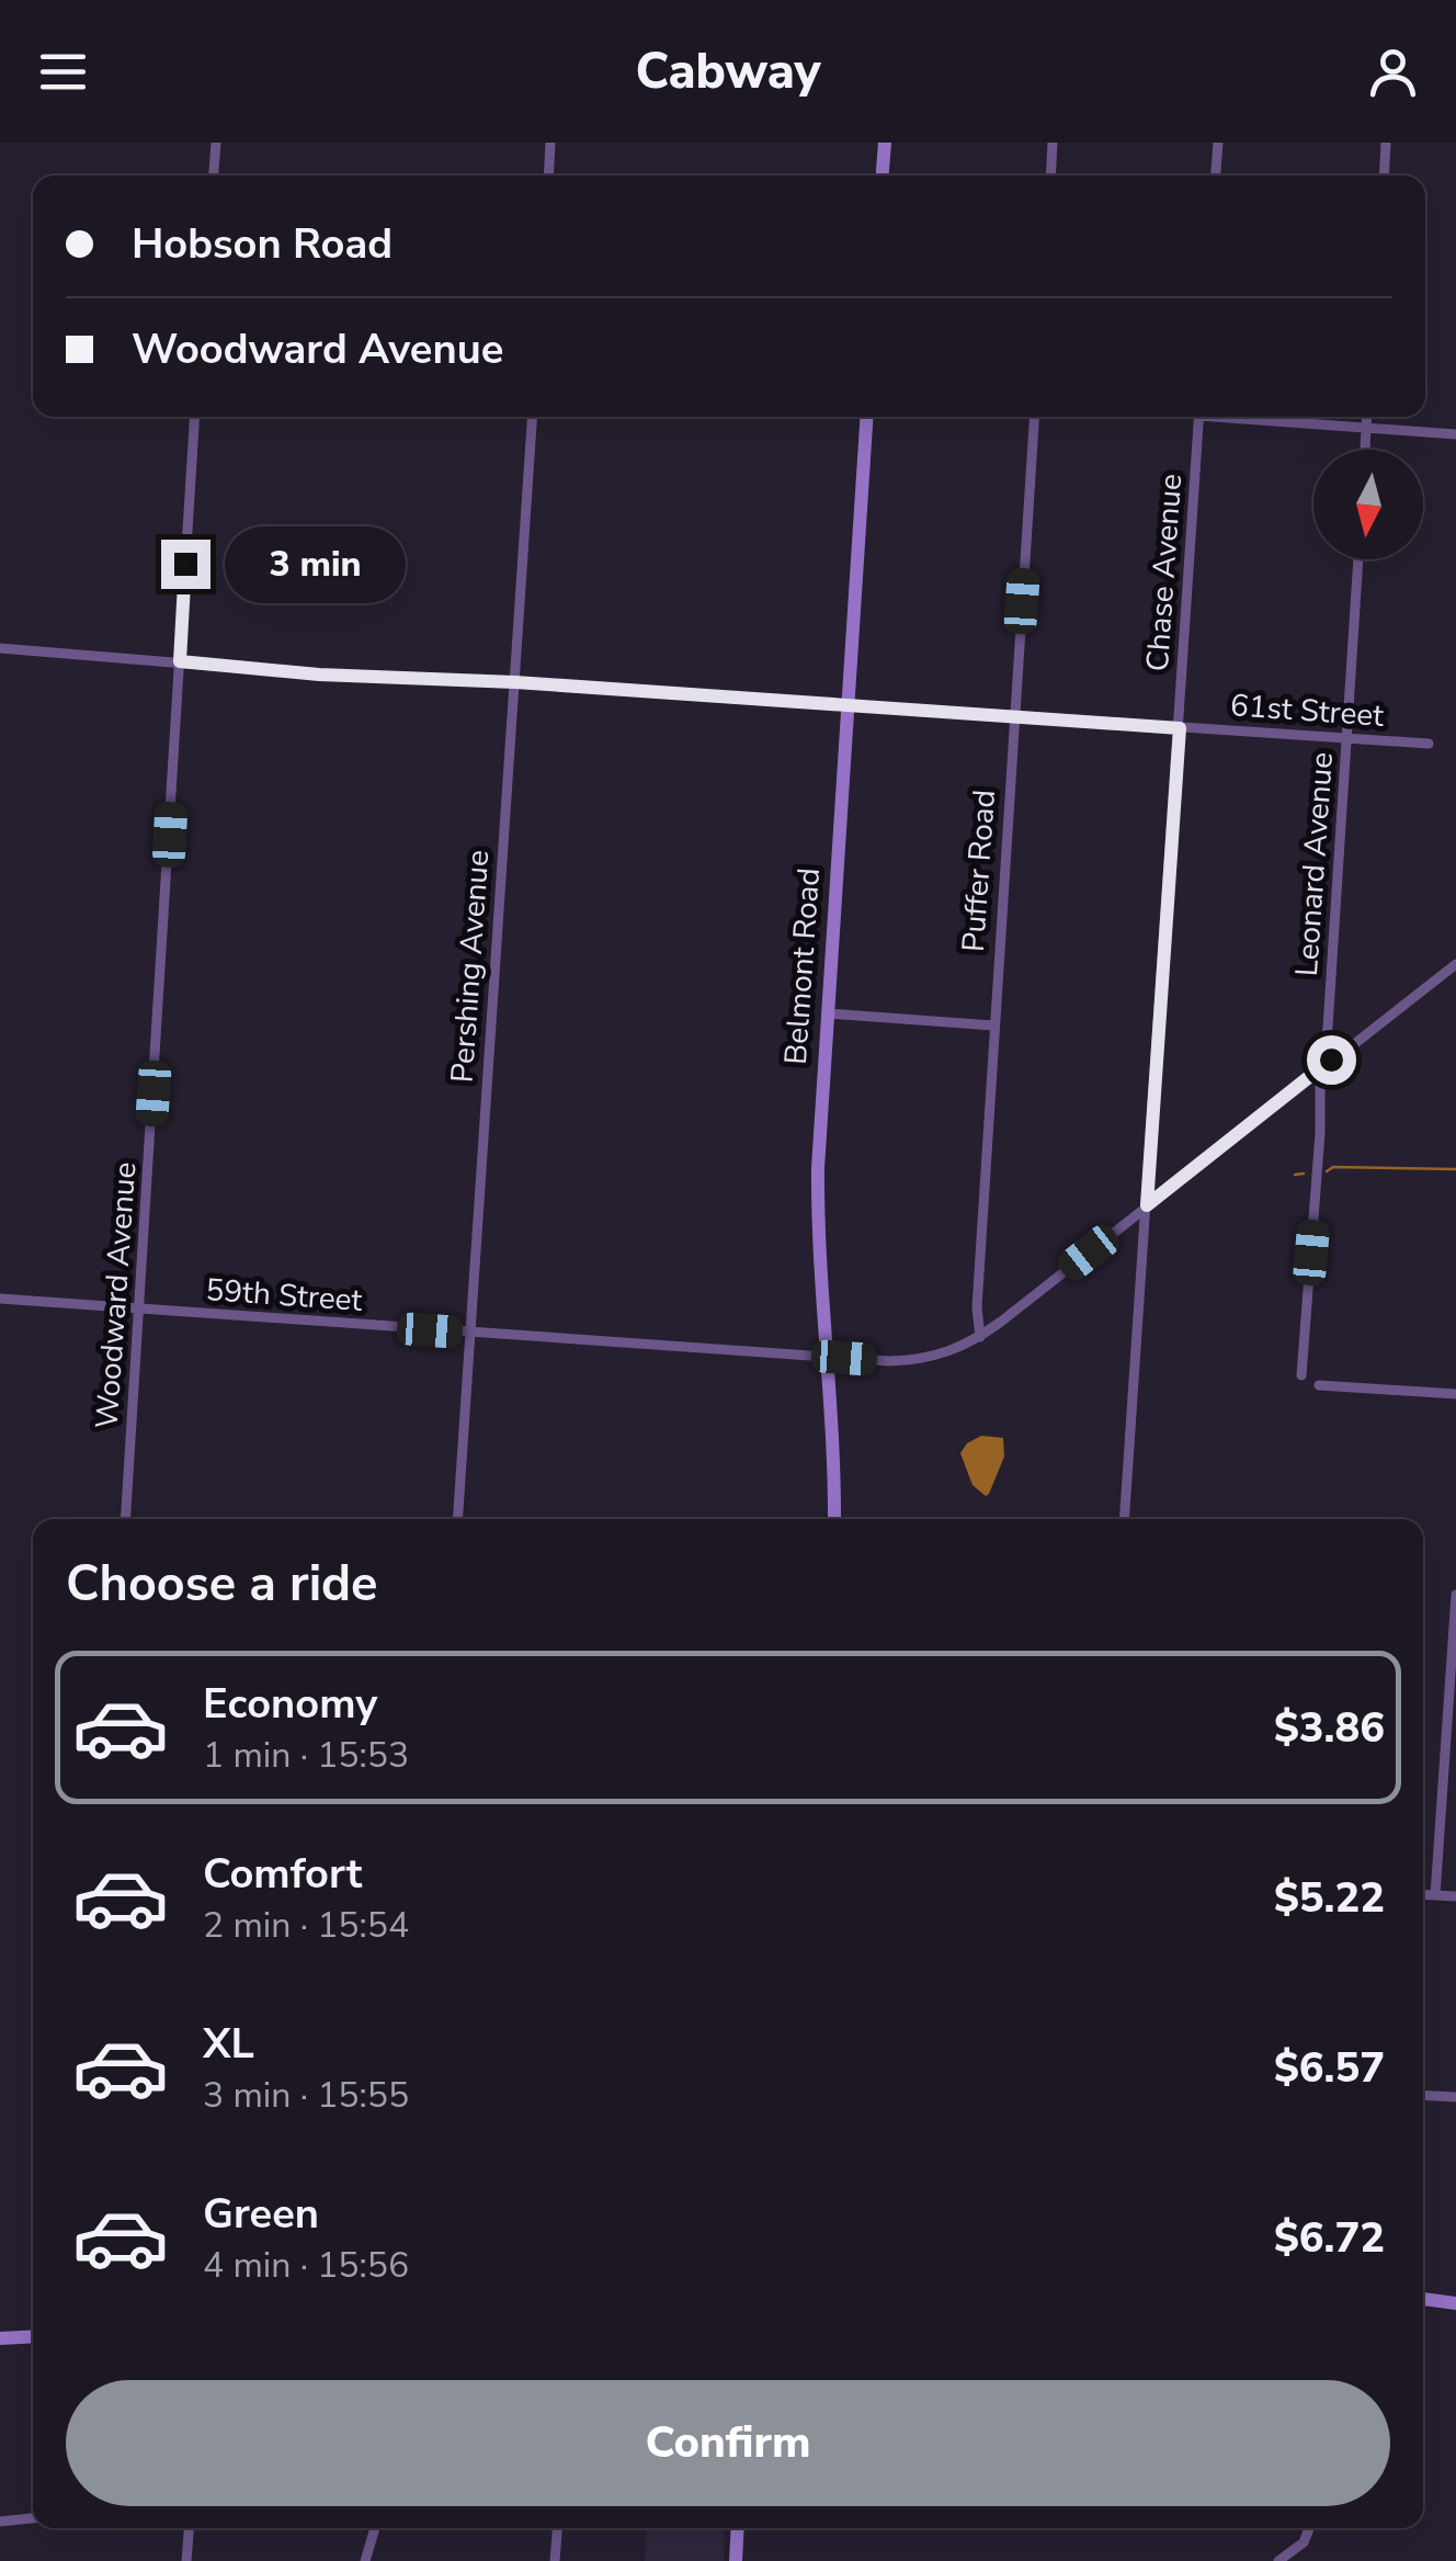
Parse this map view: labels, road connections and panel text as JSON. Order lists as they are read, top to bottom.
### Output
{
  "streets": {
    "main road": ["Belmont Road"],
    "street": [
      "Chase Avenue",
      "61st Street",
      "Leonard Avenue",
      "Puffer Road",
      "Pershing Avenue",
      "Woodward Avenue",
      "59th Street"
    ]
  },
  "crossings": [
    ["Chase Avenue", "61st Street"],
    ["Chase Avenue", "59th Street"],
    ["61st Street", "Leonard Avenue"],
    ["61st Street", "Puffer Road"],
    ["61st Street", "Pershing Avenue"],
    ["61st Street", "Belmont Road"],
    ["61st Street", "Woodward Avenue"],
    ["Leonard Avenue", "59th Street"],
    ["Puffer Road", "59th Street"],
    ["Pershing Avenue", "59th Street"],
    ["Belmont Road", "59th Street"],
    ["Woodward Avenue", "59th Street"]
  ],
  "north": "bottom",
  "page": {
    "header": "Cabway",
    "banner": ["Hobson Road", "Woodward Avenue"],
    "bubble": "3 min",
    "heading": "Choose a ride",
    "list": [
      {
        "name": "Economy",
        "note": "1 min · 15:53",
        "value": "$3.86"
      },
      {
        "name": "Comfort",
        "note": "2 min · 15:54",
        "value": "$5.22"
      },
      {
        "name": "XL",
        "note": "3 min · 15:55",
        "value": "$6.57"
      },
      {
        "name": "Green",
        "note": "4 min · 15:56",
        "value": "$6.72"
      }
    ],
    "buttons": "Confirm"
  }
}
